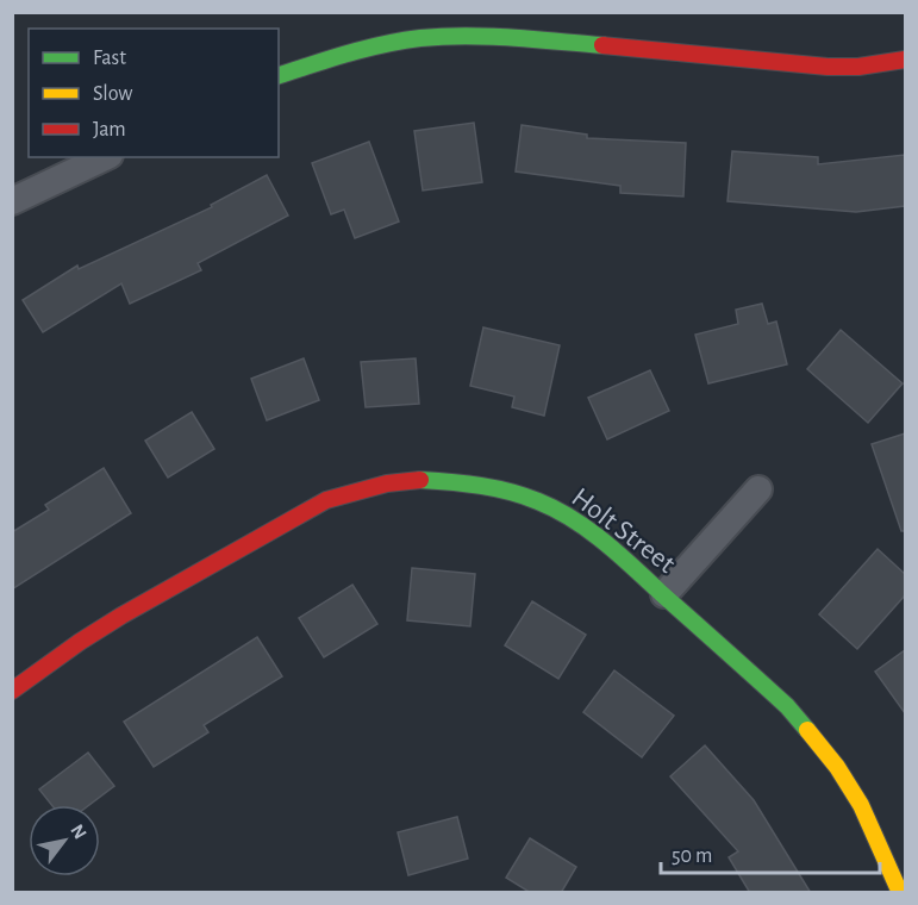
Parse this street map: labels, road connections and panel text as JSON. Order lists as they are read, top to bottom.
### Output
{
  "streets": {
    "street": ["Holt Street"]
  },
  "legend": ["Fast", "Slow", "Jam"],
  "scale_bar": "50 m",
  "north": "top right"
}
